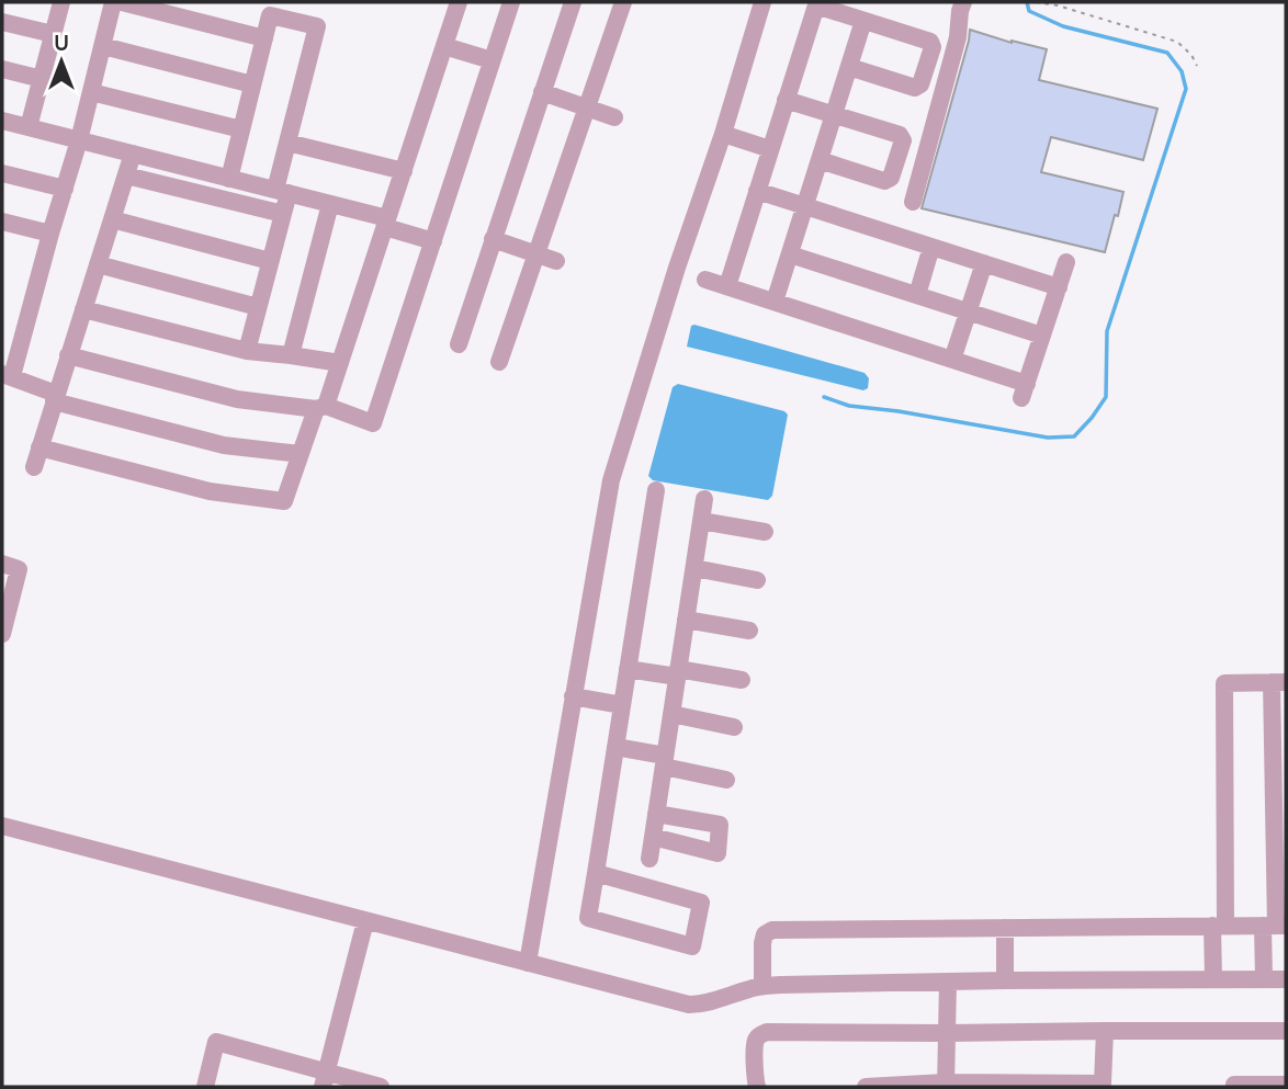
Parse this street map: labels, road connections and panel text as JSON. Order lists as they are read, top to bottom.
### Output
{
  "north": "top"
}
